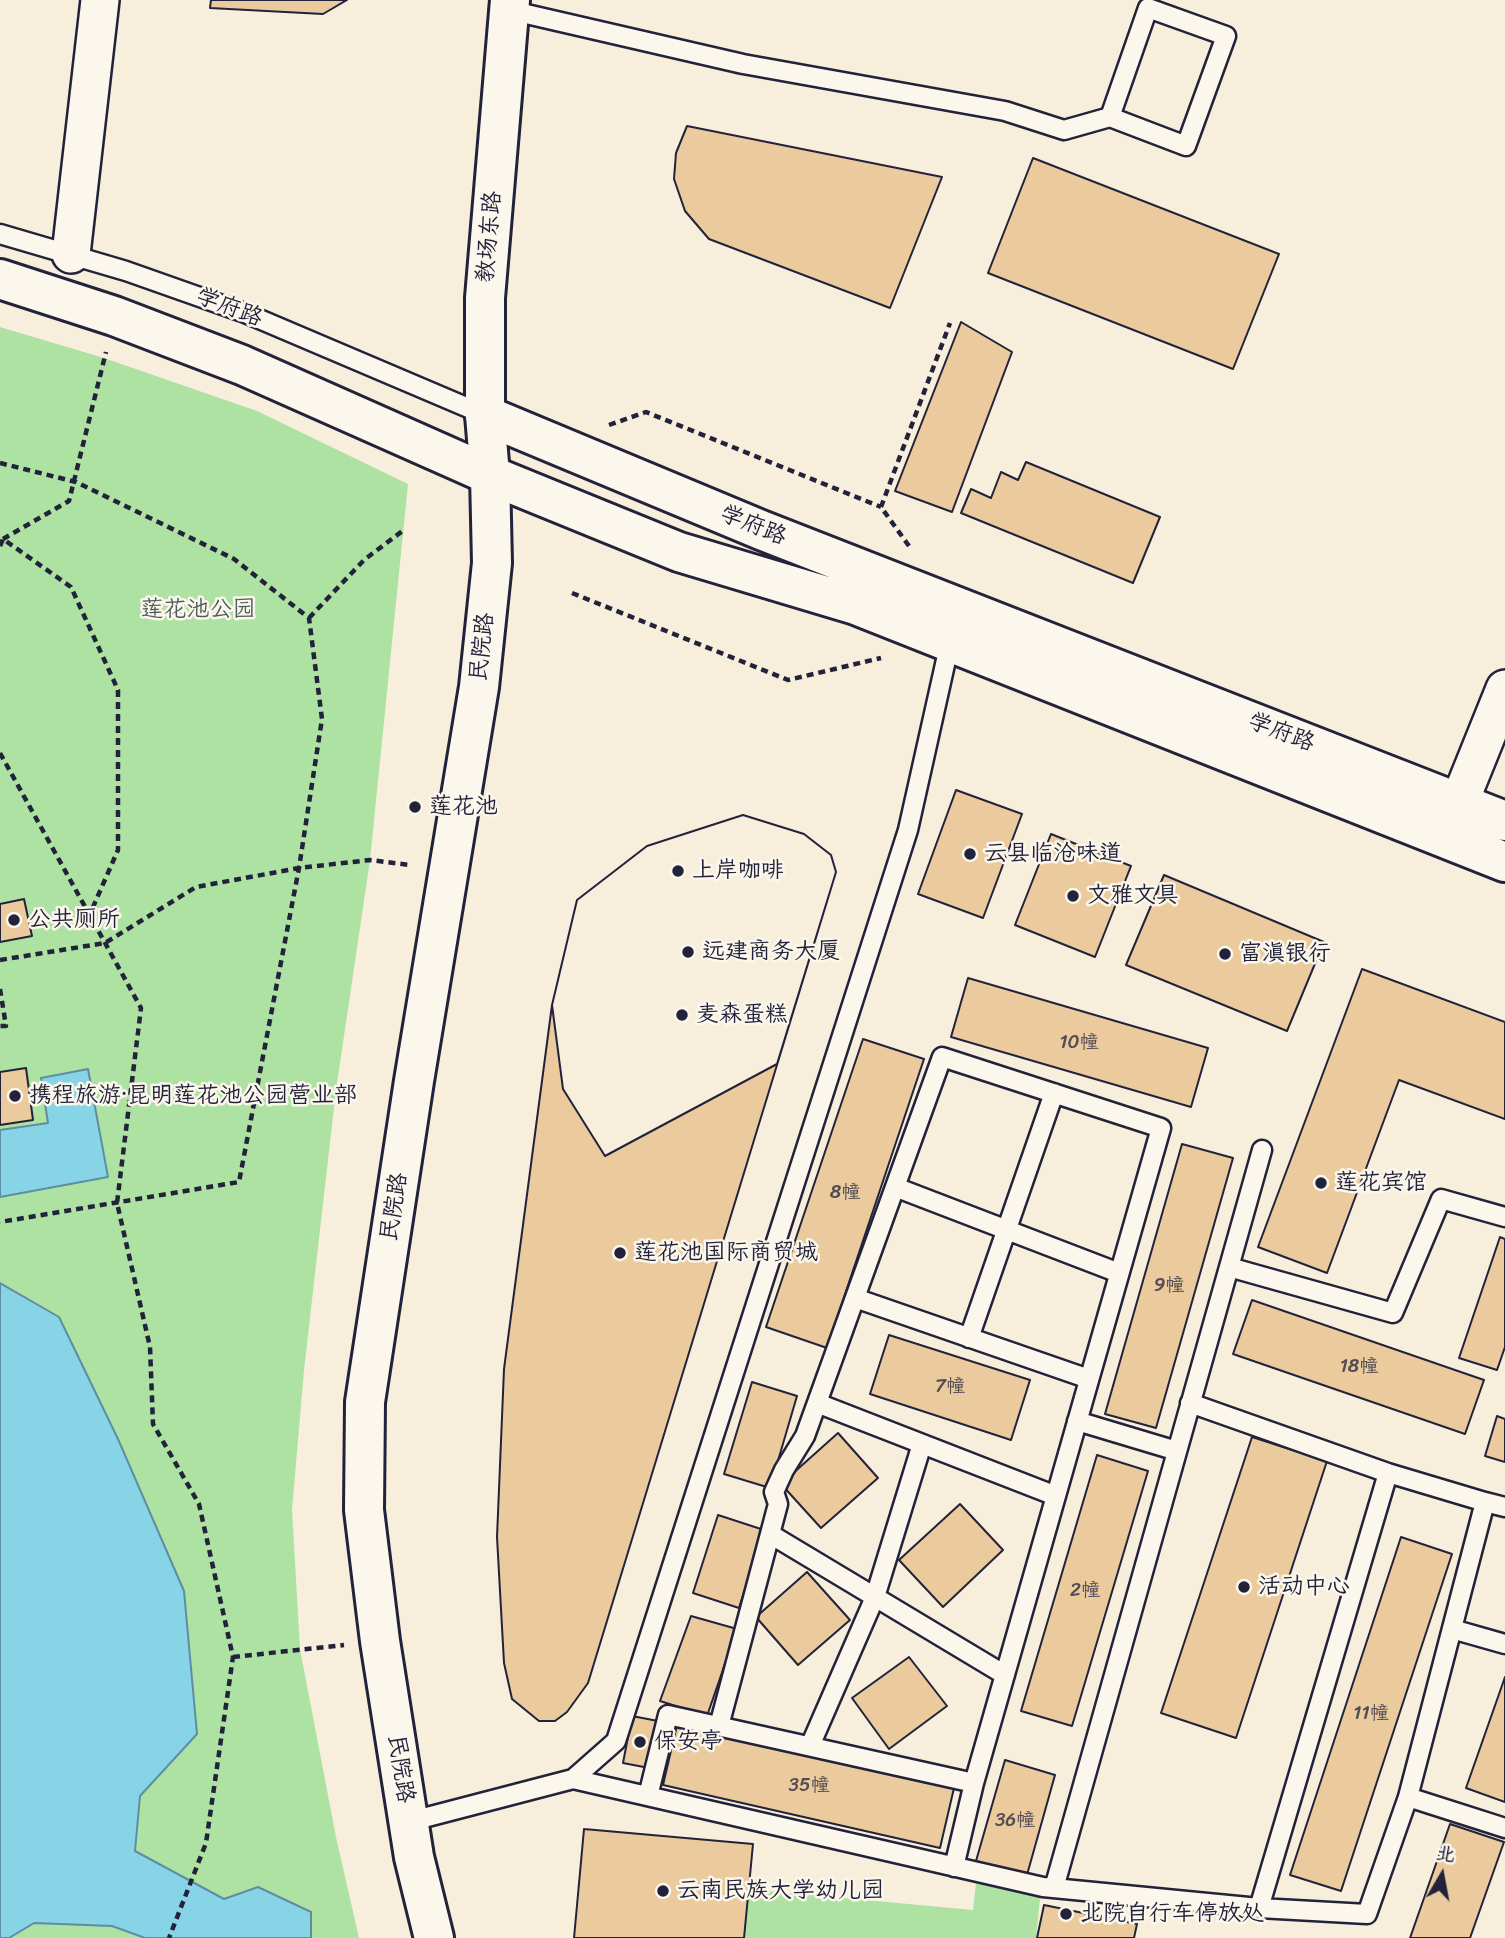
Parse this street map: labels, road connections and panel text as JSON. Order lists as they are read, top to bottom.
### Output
{
  "streets": {
    "main road": ["教场东路", "学府路", "民院路"]
  },
  "crossings": [
    ["教场东路", "学府路"],
    ["教场东路", "民院路"],
    ["学府路", "民院路"]
  ],
  "parks": ["莲花池公园"],
  "places": [
    "莲花池",
    "云县临沧味道",
    "上岸咖啡",
    "文雅文具",
    "公共厕所",
    "远建商务大厦",
    "富滇银行",
    "麦森蛋糕",
    "携程旅游·昆明莲花池公园营业部",
    "莲花宾馆",
    "莲花池国际商贸城",
    "活动中心",
    "保安亭",
    "云南民族大学幼儿园",
    "北院自行车停放处"
  ],
  "house_numbers": [
    "10幢",
    "8幢",
    "9幢",
    "18幢",
    "7幢",
    "2幢",
    "11幢",
    "35幢",
    "36幢"
  ],
  "north": "top"
}
